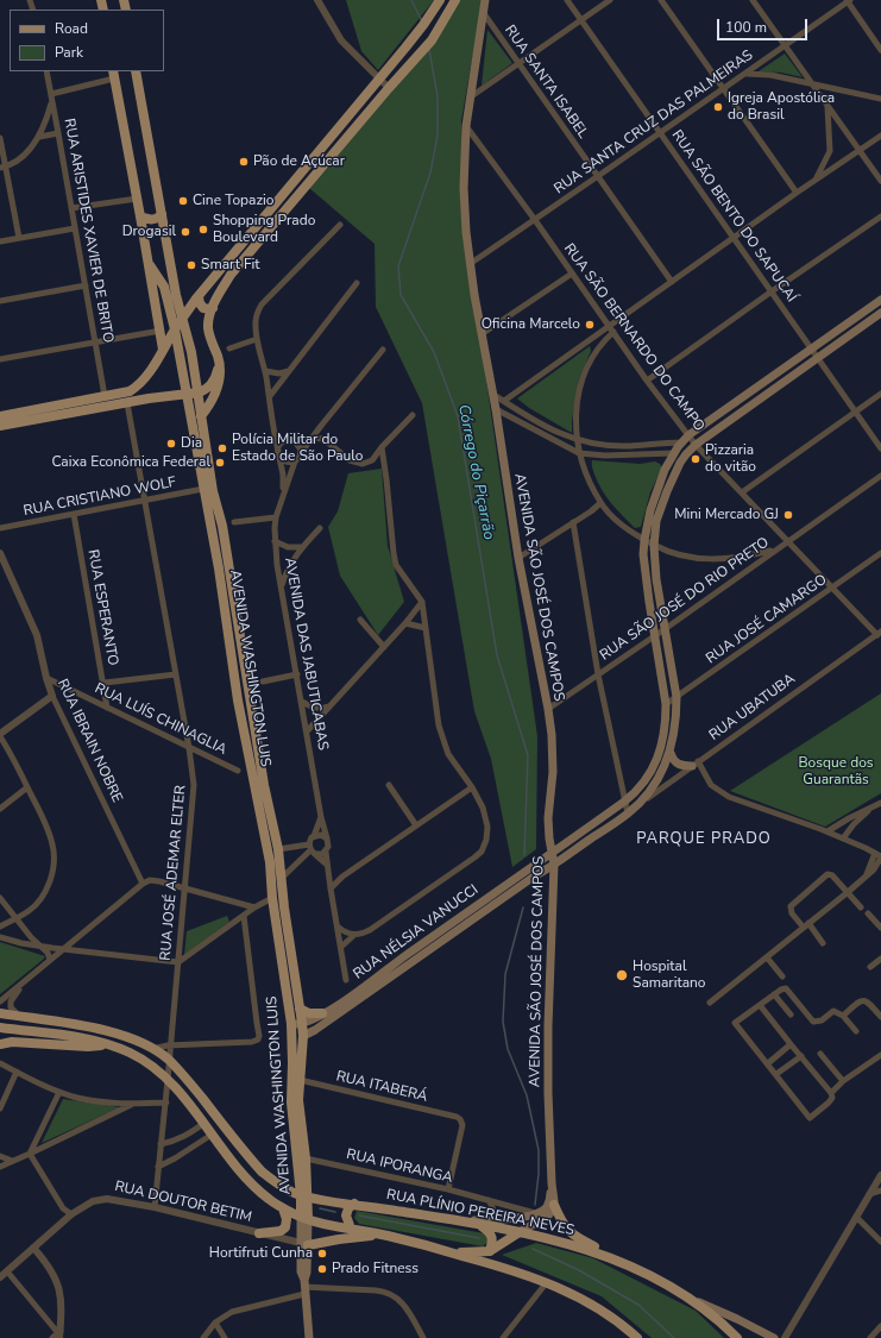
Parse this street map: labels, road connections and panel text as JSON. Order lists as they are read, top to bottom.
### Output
{
  "streets": {
    "main road": [
      "AVENIDA SÃO JOSÉ DOS CAMPOS",
      "AVENIDA WASHINGTON LUIS",
      "RUA NÉLSIA VANUCCI",
      "RUA PLÍNIO PEREIRA NEVES"
    ],
    "street": [
      "RUA SANTA ISABEL",
      "RUA SANTA CRUZ DAS PALMEIRAS",
      "RUA SÃO BENTO DO SAPUCAÍ",
      "RUA ARISTIDES XAVIER DE BRITO",
      "RUA SÃO BERNARDO DO CAMPO",
      "RUA CRISTIANO WOLF",
      "RUA SÃO JOSÉ DO RIO PRETO",
      "RUA ESPERANTO",
      "RUA JOSÉ CAMARGO",
      "AVENIDA DAS JABUTICABAS",
      "RUA UBATUBA",
      "RUA LUÍS CHINAGLIA",
      "RUA IBRAIN NOBRE",
      "RUA JOSÉ ADEMAR ELTER",
      "RUA ITABERÁ",
      "RUA IPORANGA",
      "RUA DOUTOR BETIM"
    ]
  },
  "crossings": [
    ["RUA SANTA ISABEL", "RUA SANTA CRUZ DAS PALMEIRAS"],
    ["RUA SANTA ISABEL", "AVENIDA SÃO JOSÉ DOS CAMPOS"],
    ["RUA SANTA CRUZ DAS PALMEIRAS", "RUA SÃO BENTO DO SAPUCAÍ"],
    ["RUA SANTA CRUZ DAS PALMEIRAS", "RUA SÃO BERNARDO DO CAMPO"],
    ["RUA SANTA CRUZ DAS PALMEIRAS", "AVENIDA SÃO JOSÉ DOS CAMPOS"],
    ["RUA SÃO BENTO DO SAPUCAÍ", "RUA NÉLSIA VANUCCI"],
    ["RUA SÃO BERNARDO DO CAMPO", "AVENIDA SÃO JOSÉ DOS CAMPOS"],
    ["RUA SÃO BERNARDO DO CAMPO", "RUA SÃO JOSÉ DO RIO PRETO"],
    ["RUA SÃO BERNARDO DO CAMPO", "RUA JOSÉ CAMARGO"],
    ["RUA SÃO BERNARDO DO CAMPO", "RUA UBATUBA"],
    ["RUA SÃO BERNARDO DO CAMPO", "RUA NÉLSIA VANUCCI"],
    ["RUA CRISTIANO WOLF", "RUA ESPERANTO"],
    ["RUA CRISTIANO WOLF", "AVENIDA WASHINGTON LUIS"],
    ["RUA CRISTIANO WOLF", "RUA JOSÉ ADEMAR ELTER"],
    ["AVENIDA SÃO JOSÉ DOS CAMPOS", "RUA SÃO JOSÉ DO RIO PRETO"],
    ["AVENIDA SÃO JOSÉ DOS CAMPOS", "RUA NÉLSIA VANUCCI"],
    ["AVENIDA SÃO JOSÉ DOS CAMPOS", "RUA IPORANGA"],
    ["RUA SÃO JOSÉ DO RIO PRETO", "RUA NÉLSIA VANUCCI"],
    ["RUA ESPERANTO", "RUA LUÍS CHINAGLIA"],
    ["RUA JOSÉ CAMARGO", "RUA NÉLSIA VANUCCI"],
    ["AVENIDA WASHINGTON LUIS", "RUA NÉLSIA VANUCCI"],
    ["AVENIDA WASHINGTON LUIS", "RUA ITABERÁ"],
    ["AVENIDA WASHINGTON LUIS", "RUA IPORANGA"],
    ["AVENIDA WASHINGTON LUIS", "RUA DOUTOR BETIM"],
    ["AVENIDA WASHINGTON LUIS", "RUA PLÍNIO PEREIRA NEVES"],
    ["RUA UBATUBA", "RUA NÉLSIA VANUCCI"],
    ["RUA LUÍS CHINAGLIA", "RUA IBRAIN NOBRE"],
    ["RUA LUÍS CHINAGLIA", "RUA JOSÉ ADEMAR ELTER"],
    ["RUA JOSÉ ADEMAR ELTER", "RUA DOUTOR BETIM"],
    ["RUA ITABERÁ", "RUA IPORANGA"]
  ],
  "districts": ["PARQUE PRADO"],
  "water": ["Córrego do Piçarrão"],
  "parks": ["Bosque dos Guarantãs"],
  "places": [
    "Igreja Apostólica do Brasil",
    "Pão de Açúcar",
    "Cine Topazio",
    "Shopping Prado Boulevard",
    "Drogasil",
    "Smart Fit",
    "Oficina Marcelo",
    "Dia",
    "Polícia Militar do Estado de São Paulo",
    "Pizzaria do vitão",
    "Caixa Econômica Federal",
    "Mini Mercado GJ",
    "Hospital Samaritano",
    "Hortifruti Cunha",
    "Prado Fitness"
  ],
  "legend": ["Road", "Park"],
  "scale_bar": "100 m"
}
